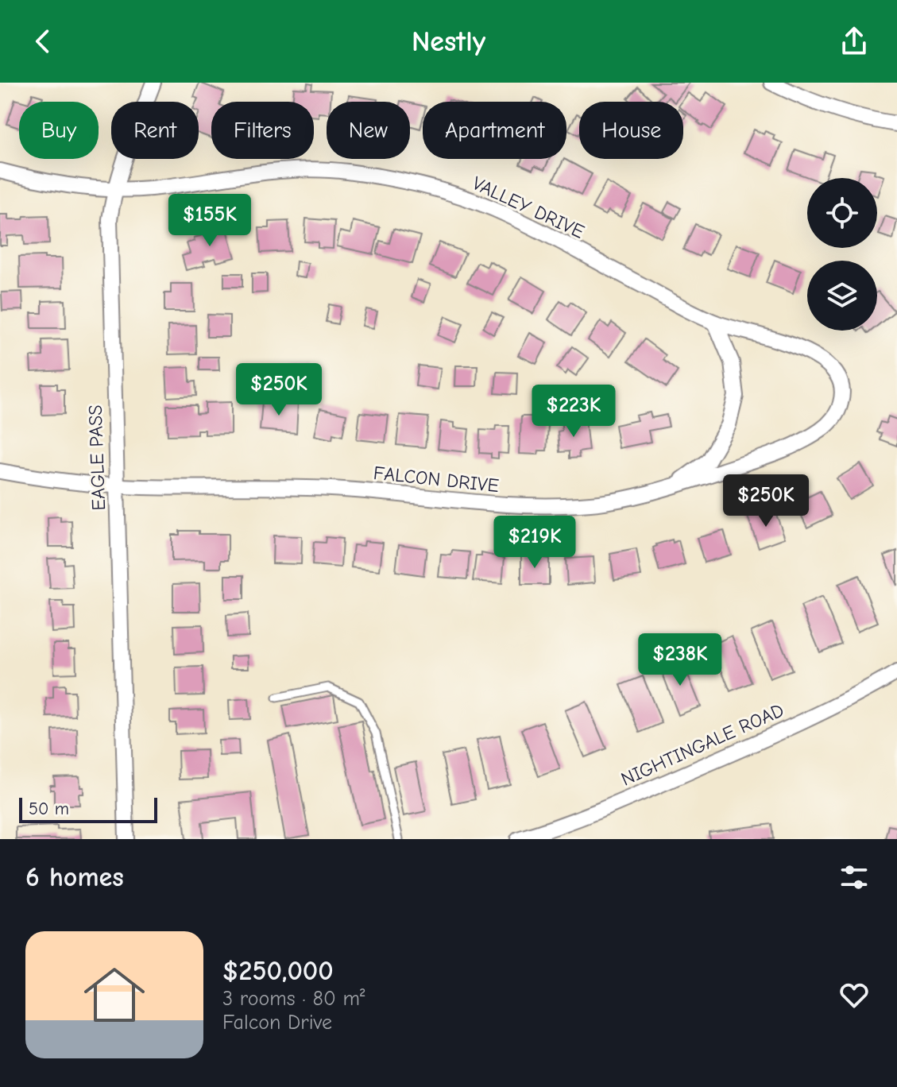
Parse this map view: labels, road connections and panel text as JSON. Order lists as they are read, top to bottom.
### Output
{
  "streets": {
    "street": [
      "VALLEY DRIVE",
      "EAGLE PASS",
      "FALCON DRIVE",
      "NIGHTINGALE ROAD"
    ]
  },
  "crossings": [
    ["VALLEY DRIVE", "EAGLE PASS"],
    ["VALLEY DRIVE", "FALCON DRIVE"],
    ["EAGLE PASS", "FALCON DRIVE"]
  ],
  "scale_bar": "50 m",
  "page": {
    "header": "Nestly",
    "chip": [
      "Buy",
      "Rent",
      "Filters",
      "New",
      "Apartment",
      "House"
    ],
    "price": [
      "$155K",
      "$250K",
      "$223K",
      "$250K",
      "$219K",
      "$238K"
    ],
    "scale": "50 m",
    "heading": "6 homes",
    "list": [
      {
        "name": "$250,000",
        "note": "3 rooms · 80 m² · Falcon Drive"
      }
    ]
  }
}
